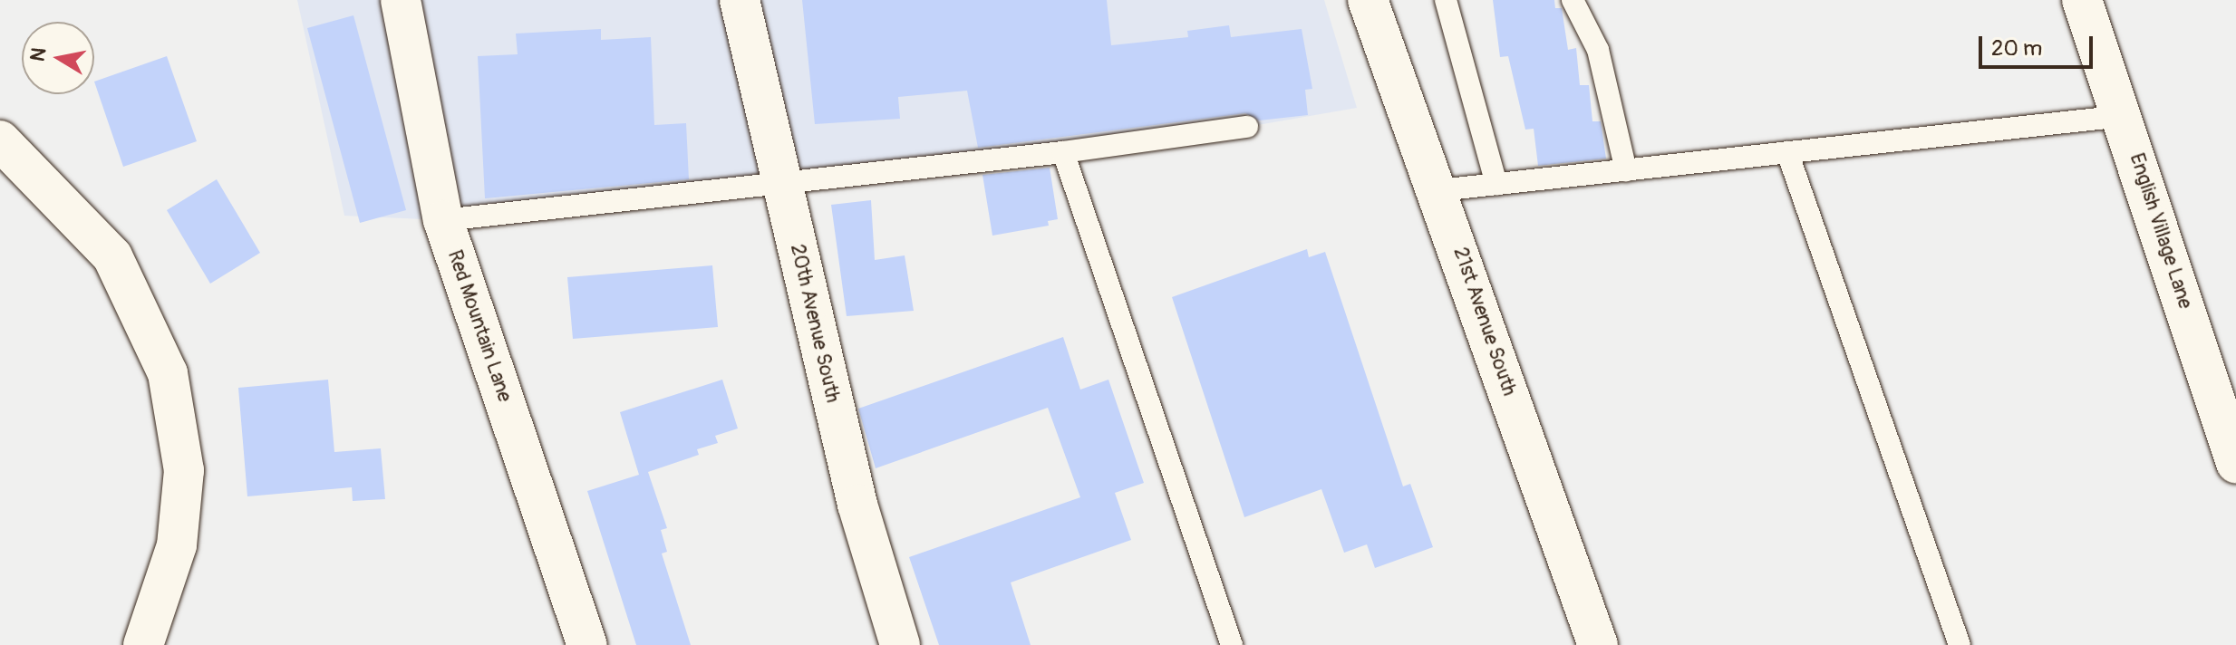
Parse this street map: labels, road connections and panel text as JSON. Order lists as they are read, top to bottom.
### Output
{
  "streets": {
    "street": [
      "English Village Lane",
      "21st Avenue South",
      "20th Avenue South",
      "Red Mountain Lane"
    ]
  },
  "scale_bar": "20 m",
  "north": "left"
}
